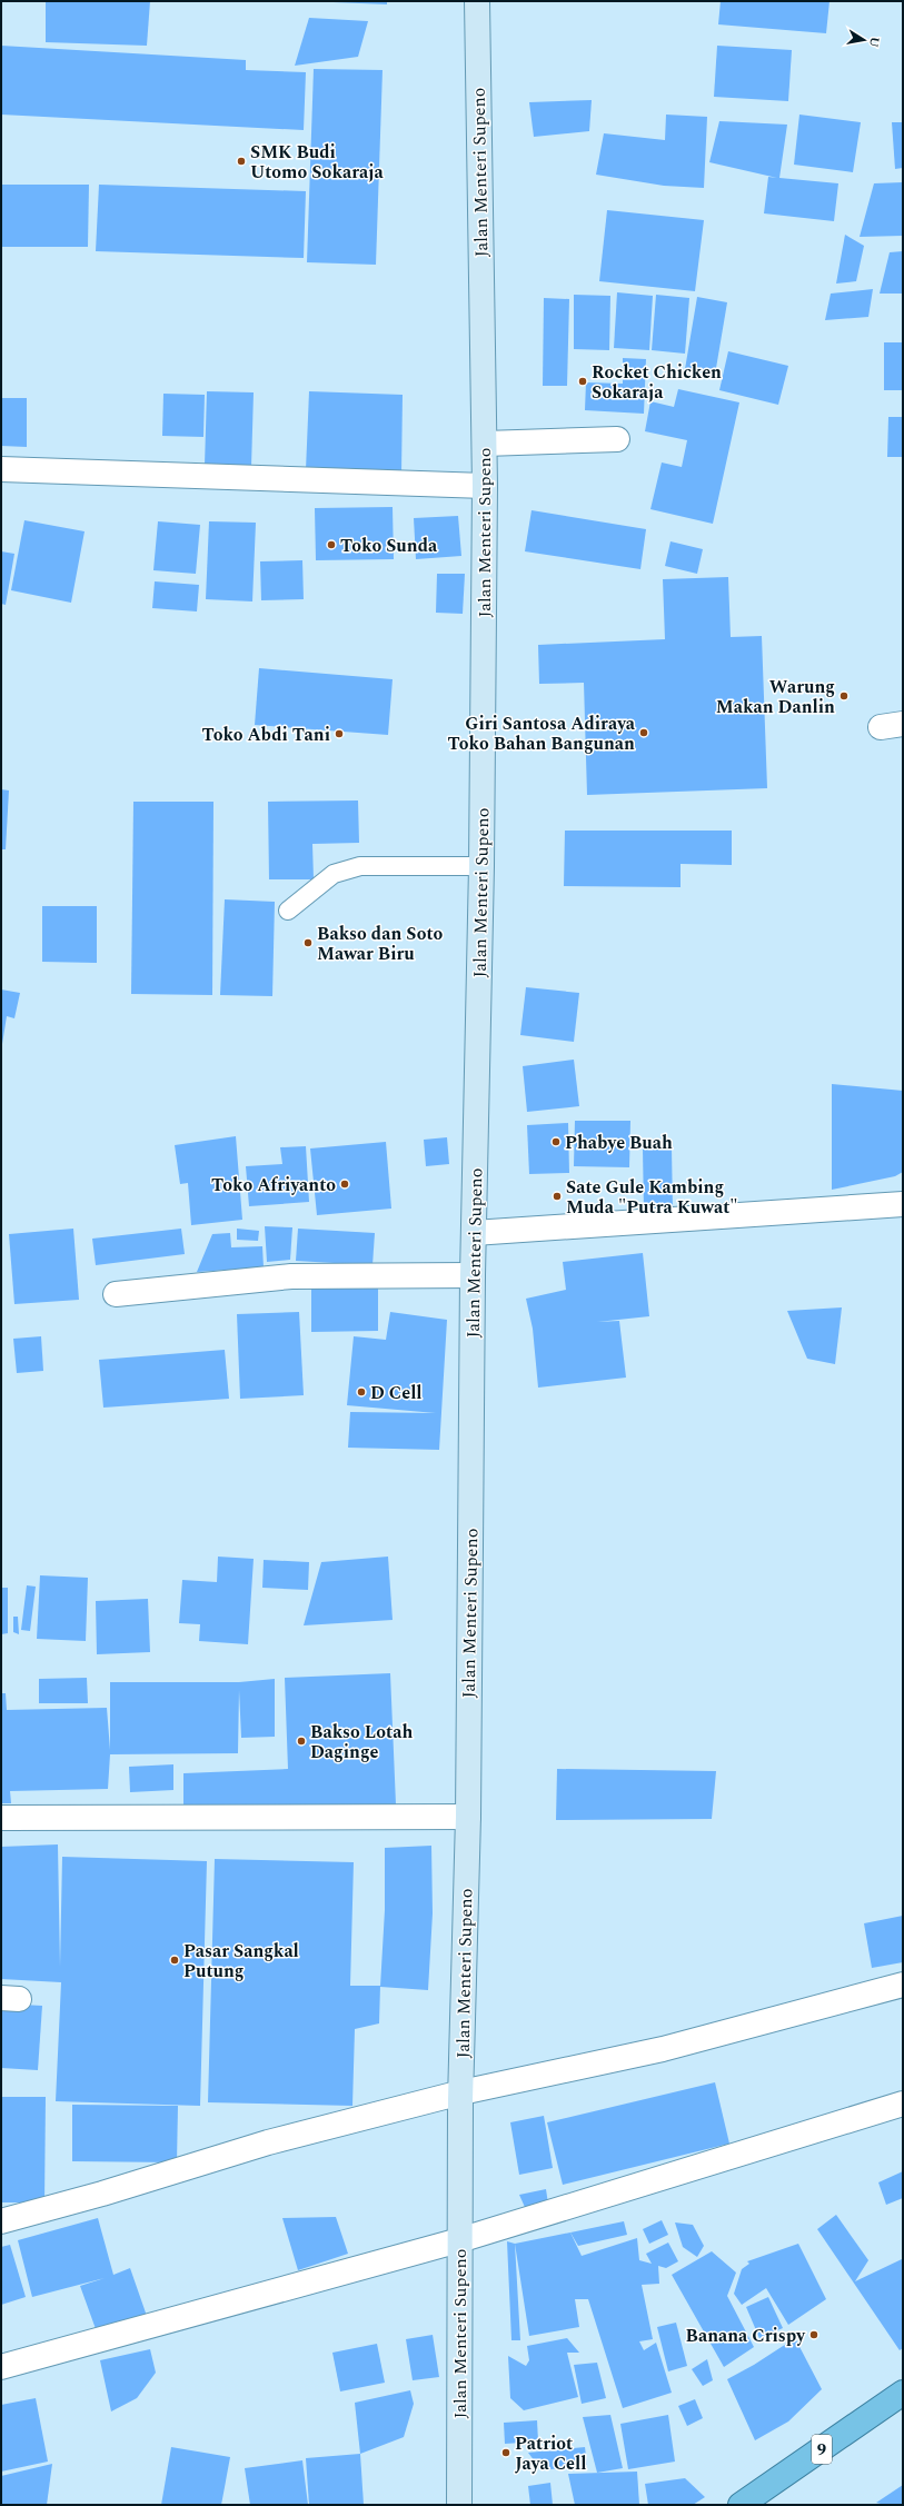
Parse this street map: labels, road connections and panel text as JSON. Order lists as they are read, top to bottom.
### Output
{
  "streets": {
    "highway": ["9"],
    "main road": ["Jalan Menteri Supeno"]
  },
  "places": [
    "SMK Budi Utomo Sokaraja",
    "Rocket Chicken Sokaraja",
    "Toko Sunda",
    "Warung Makan Danlin",
    "Giri Santosa Adiraya Toko Bahan Bangunan",
    "Toko Abdi Tani",
    "Bakso dan Soto Mawar Biru",
    "Phabye Buah",
    "Toko Afriyanto",
    "Sate Gule Kambing Muda \"Putra Kuwat\"",
    "D Cell",
    "Bakso Lotah Daginge",
    "Pasar Sangkal Putung",
    "Banana Crispy",
    "Patriot Jaya Cell"
  ],
  "north": "right"
}
